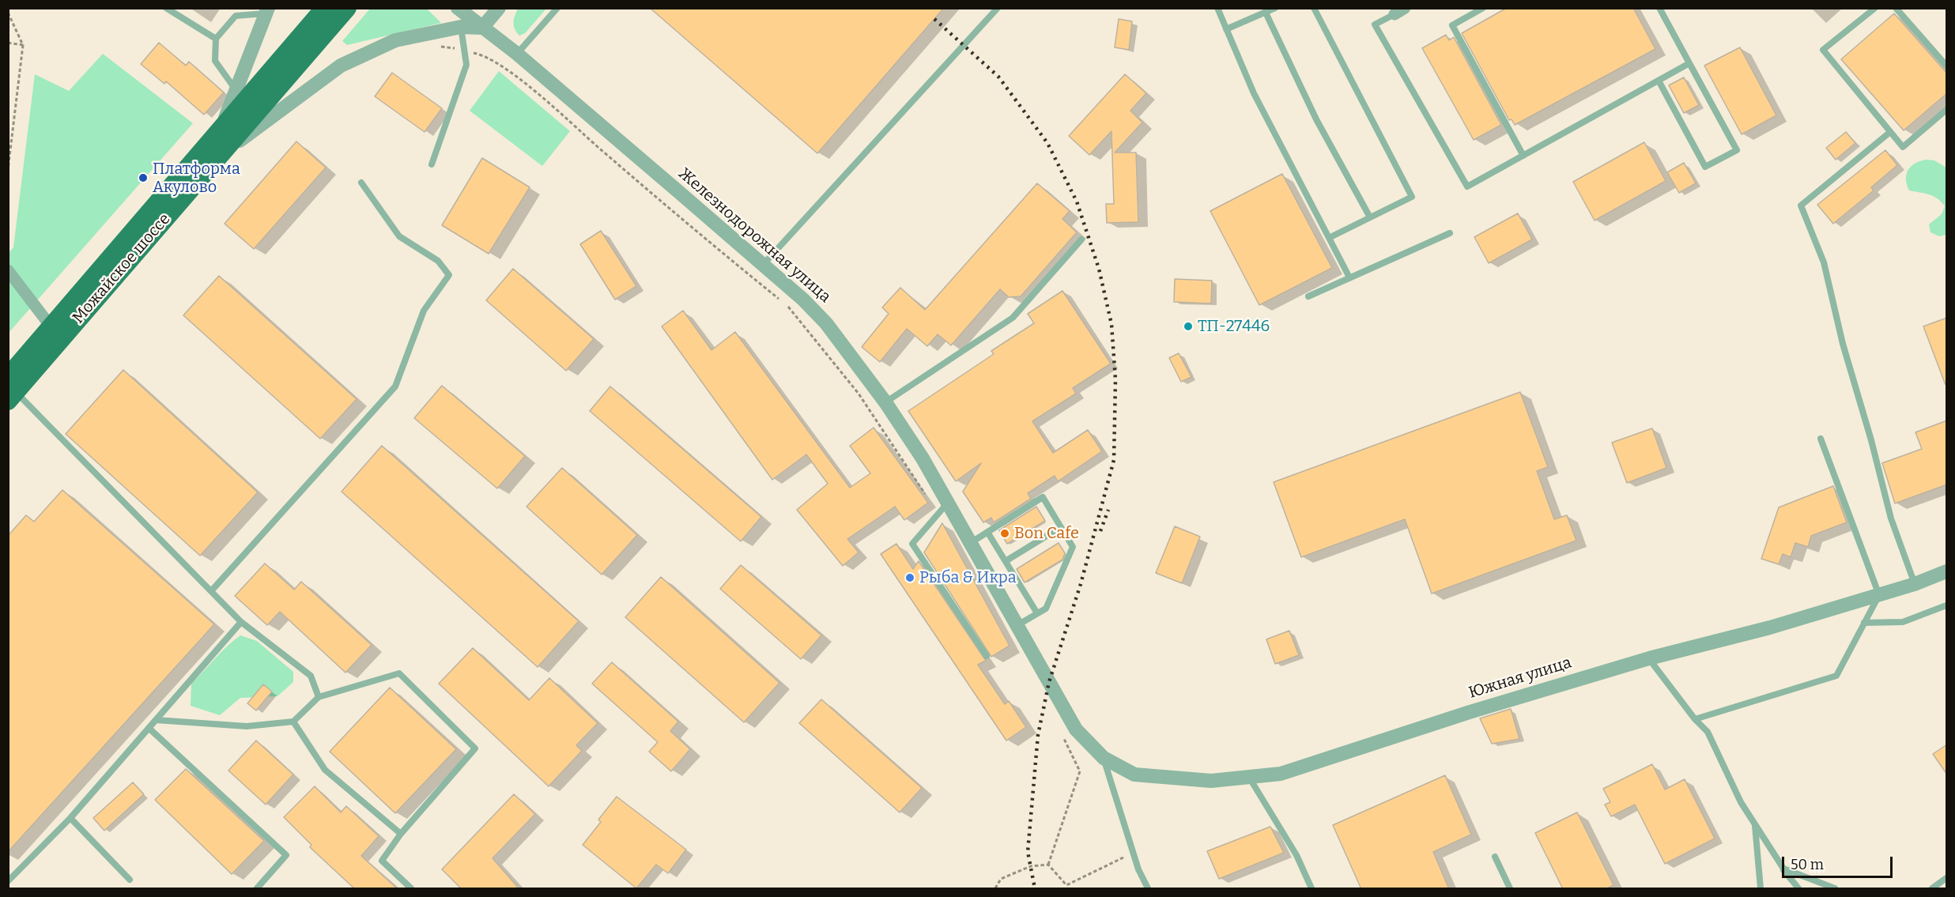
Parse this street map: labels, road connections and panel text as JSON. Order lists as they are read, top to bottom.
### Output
{
  "streets": {
    "main road": ["Можайское шоссе"],
    "street": ["Железнодорожная улица", "Южная улица"]
  },
  "crossings": [
    ["Железнодорожная улица", "Южная улица"]
  ],
  "places": [
    "Платформа Акулово",
    "ТП-27446",
    "Bon Cafe",
    "Рыба & Икра"
  ],
  "scale_bar": "50 m"
}
